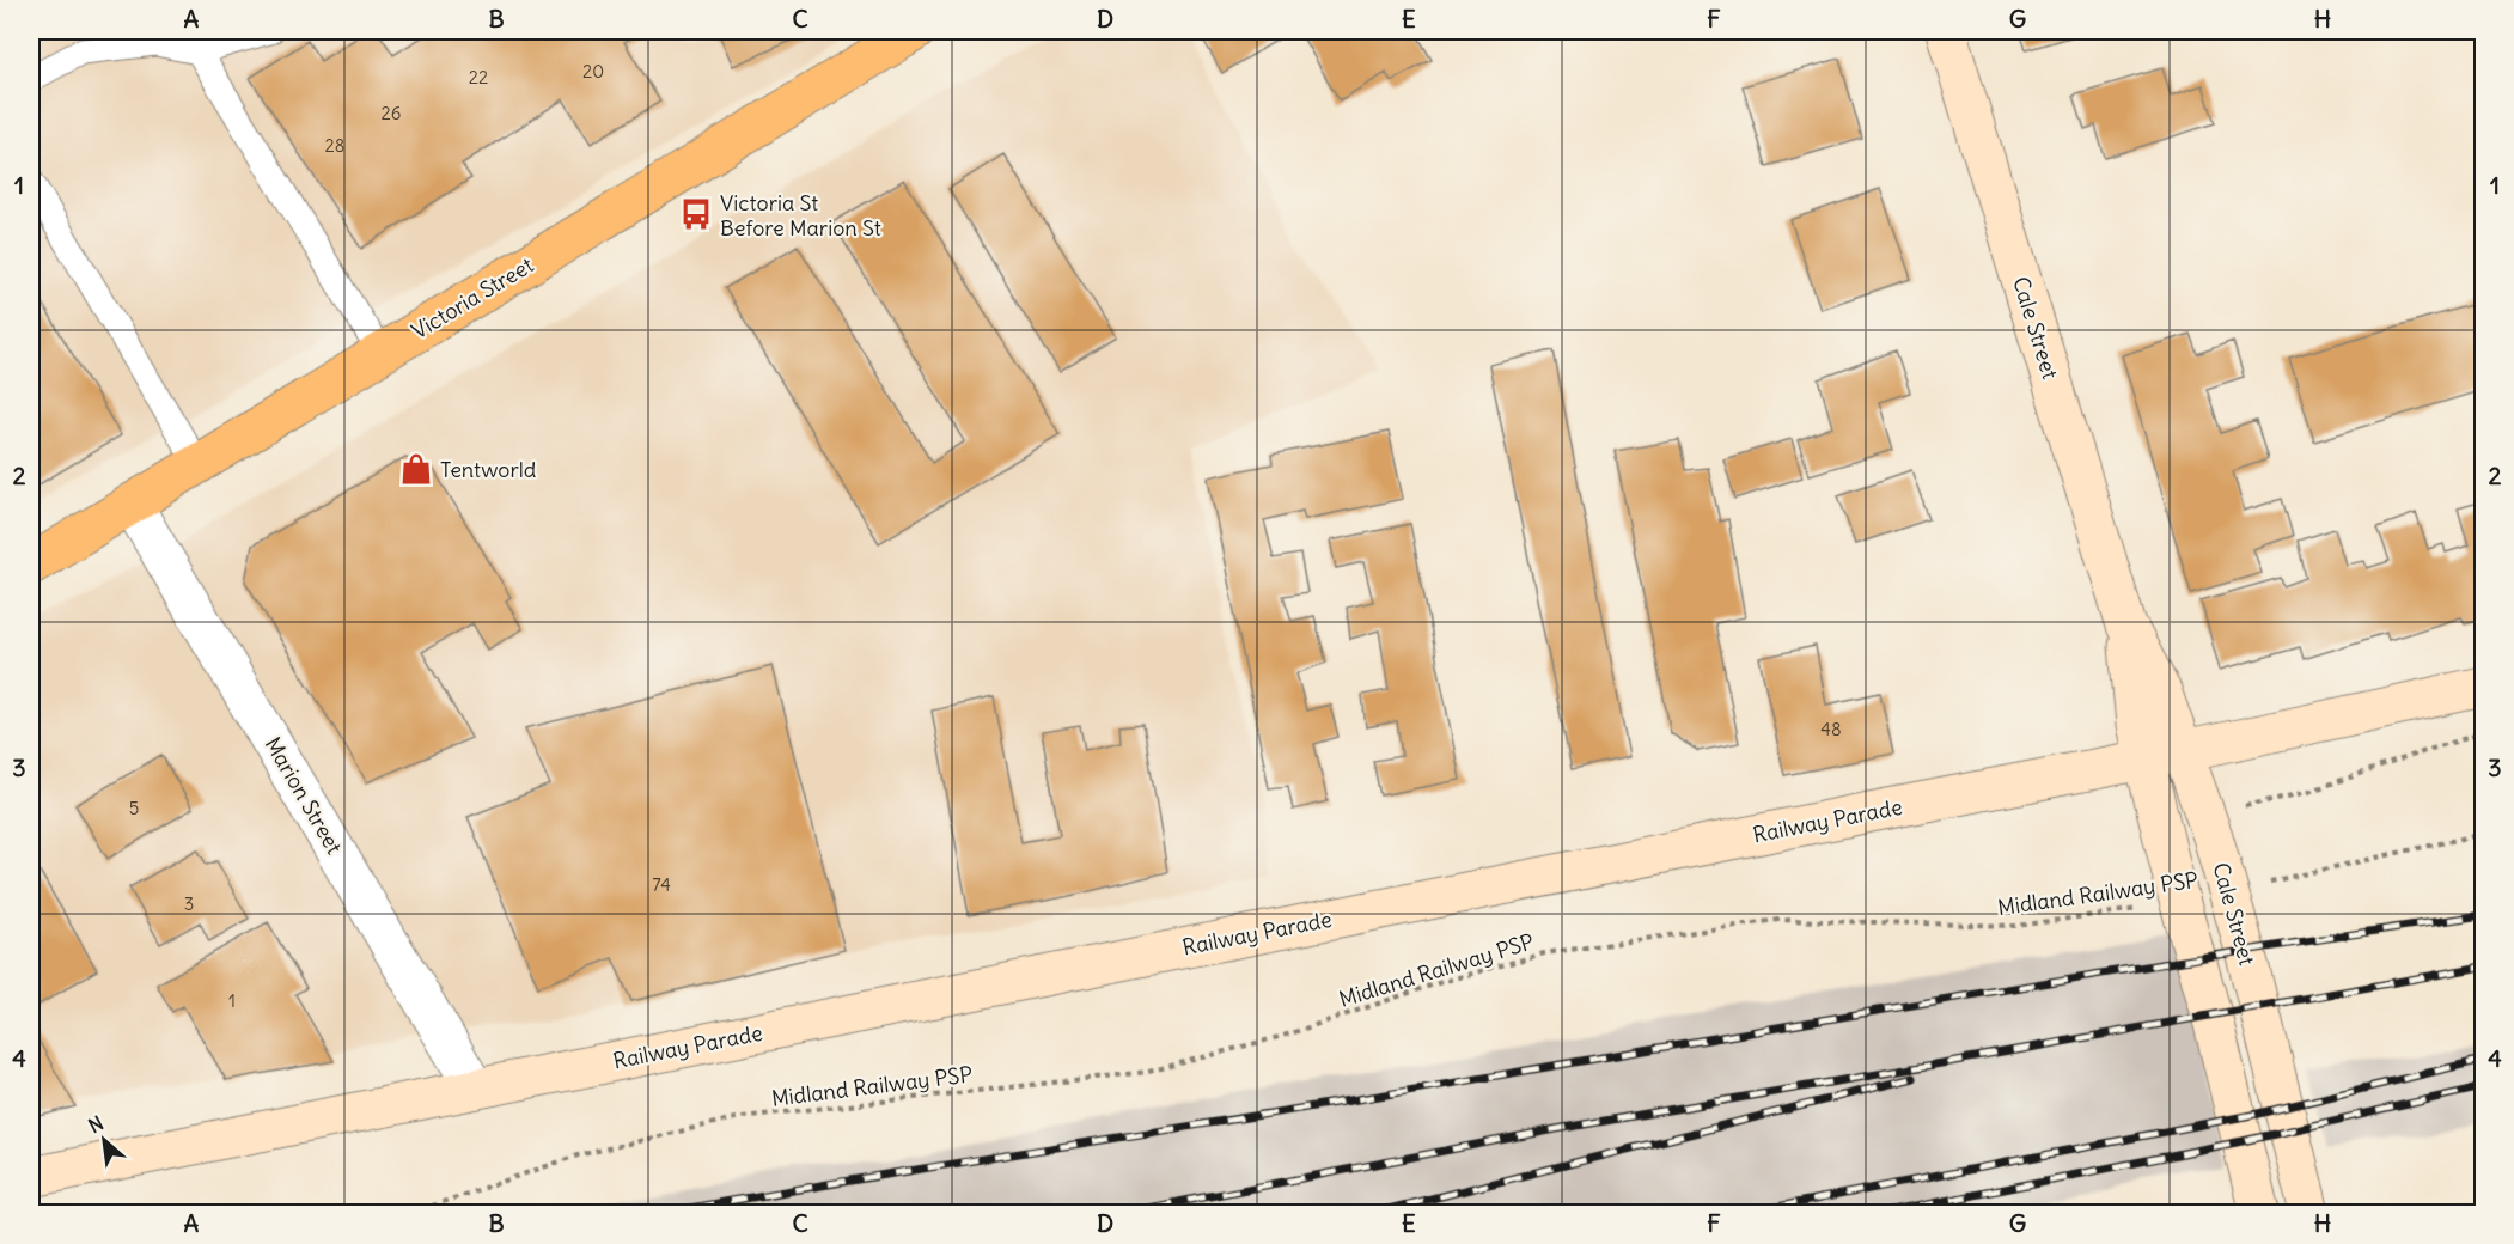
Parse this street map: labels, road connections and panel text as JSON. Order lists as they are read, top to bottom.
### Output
{
  "streets": {
    "highway": ["Victoria Street"],
    "street": ["Cale Street", "Marion Street", "Railway Parade"],
    "path": ["Midland Railway PSP"]
  },
  "crossings": [
    ["Victoria Street", "Marion Street"],
    ["Cale Street", "Railway Parade"],
    ["Cale Street", "Midland Railway PSP"],
    ["Marion Street", "Railway Parade"]
  ],
  "places": {
    "bus stop": ["Victoria St Before Marion St"],
    "shop": ["Tentworld"]
  },
  "house_numbers": [
    "20",
    "22",
    "26",
    "28",
    "48",
    "5",
    "74",
    "3",
    "1"
  ],
  "north": "top left",
  "grid": {
    "columns": [
      "A",
      "B",
      "C",
      "D",
      "E",
      "F",
      "G",
      "H"
    ],
    "rows": [
      "1",
      "2",
      "3",
      "4"
    ]
  }
}
